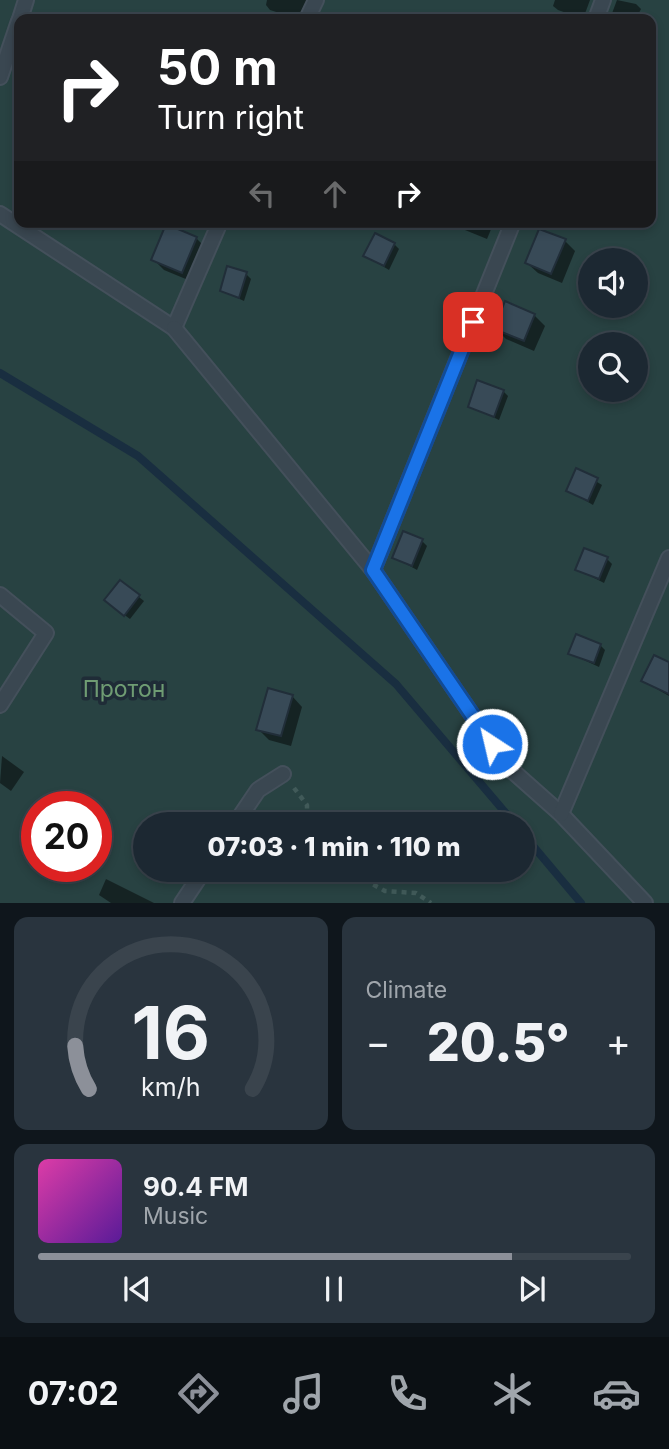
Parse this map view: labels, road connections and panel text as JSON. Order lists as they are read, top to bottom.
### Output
{
  "parks": ["Протон"],
  "page": {
    "turn": ["50 m", "Turn right"],
    "limit": "20",
    "trip": "07:03 · 1 min · 110 m",
    "tile": "Climate",
    "heat": ["−", "20.5°", "+"],
    "song": ["90.4 FM", "Music"],
    "tabs": "07:02",
    "gauge": ["16", "km/h"]
  }
}
